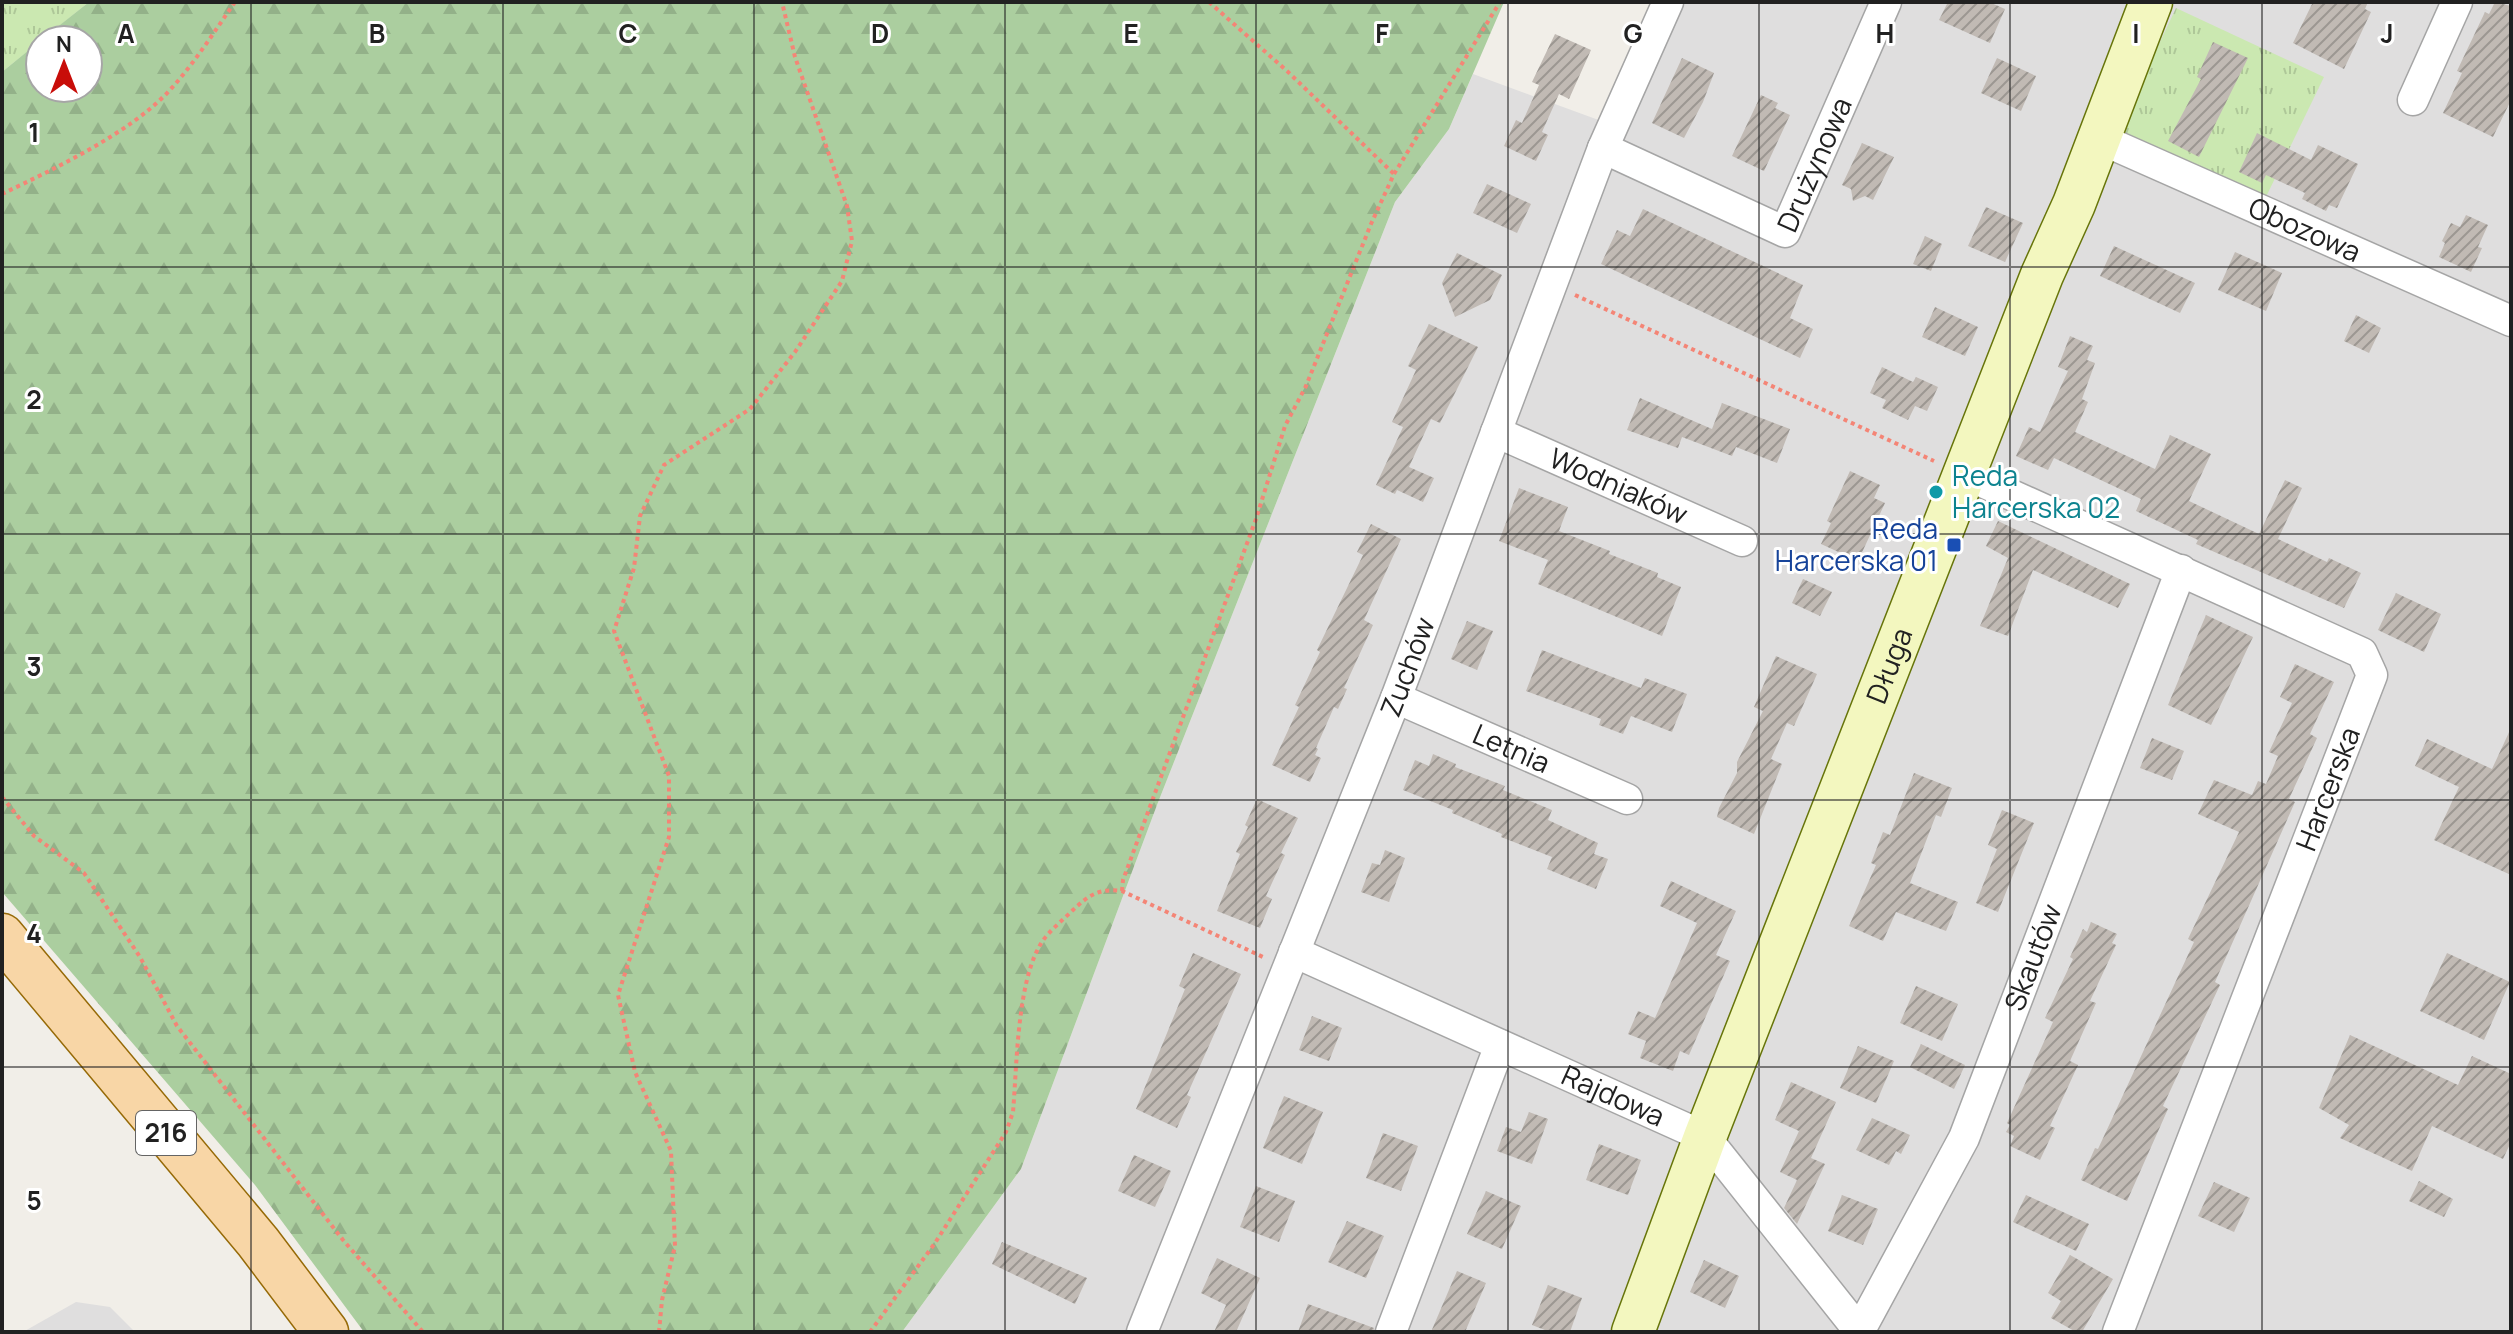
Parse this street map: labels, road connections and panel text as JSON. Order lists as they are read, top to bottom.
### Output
{
  "streets": {
    "main road": ["216"],
    "street": [
      "Drużynowa",
      "Obozowa",
      "Wodniaków",
      "Długa",
      "Zuchów",
      "Letnia",
      "Harcerska",
      "Skautów",
      "Rajdowa"
    ]
  },
  "crossings": [
    ["Drużynowa", "Zuchów"],
    ["Obozowa", "Długa"],
    ["Wodniaków", "Zuchów"],
    ["Długa", "Harcerska"],
    ["Długa", "Rajdowa"],
    ["Zuchów", "Letnia"],
    ["Zuchów", "Rajdowa"],
    ["Harcerska", "Skautów"],
    ["Skautów", "Rajdowa"]
  ],
  "places": {
    "other": ["Reda Harcerska 02"],
    "transit": ["Reda Harcerska 01"]
  },
  "north": "top",
  "grid": {
    "columns": [
      "A",
      "B",
      "C",
      "D",
      "E",
      "F",
      "G",
      "H",
      "I",
      "J"
    ],
    "rows": [
      "1",
      "2",
      "3",
      "4",
      "5"
    ]
  }
}
